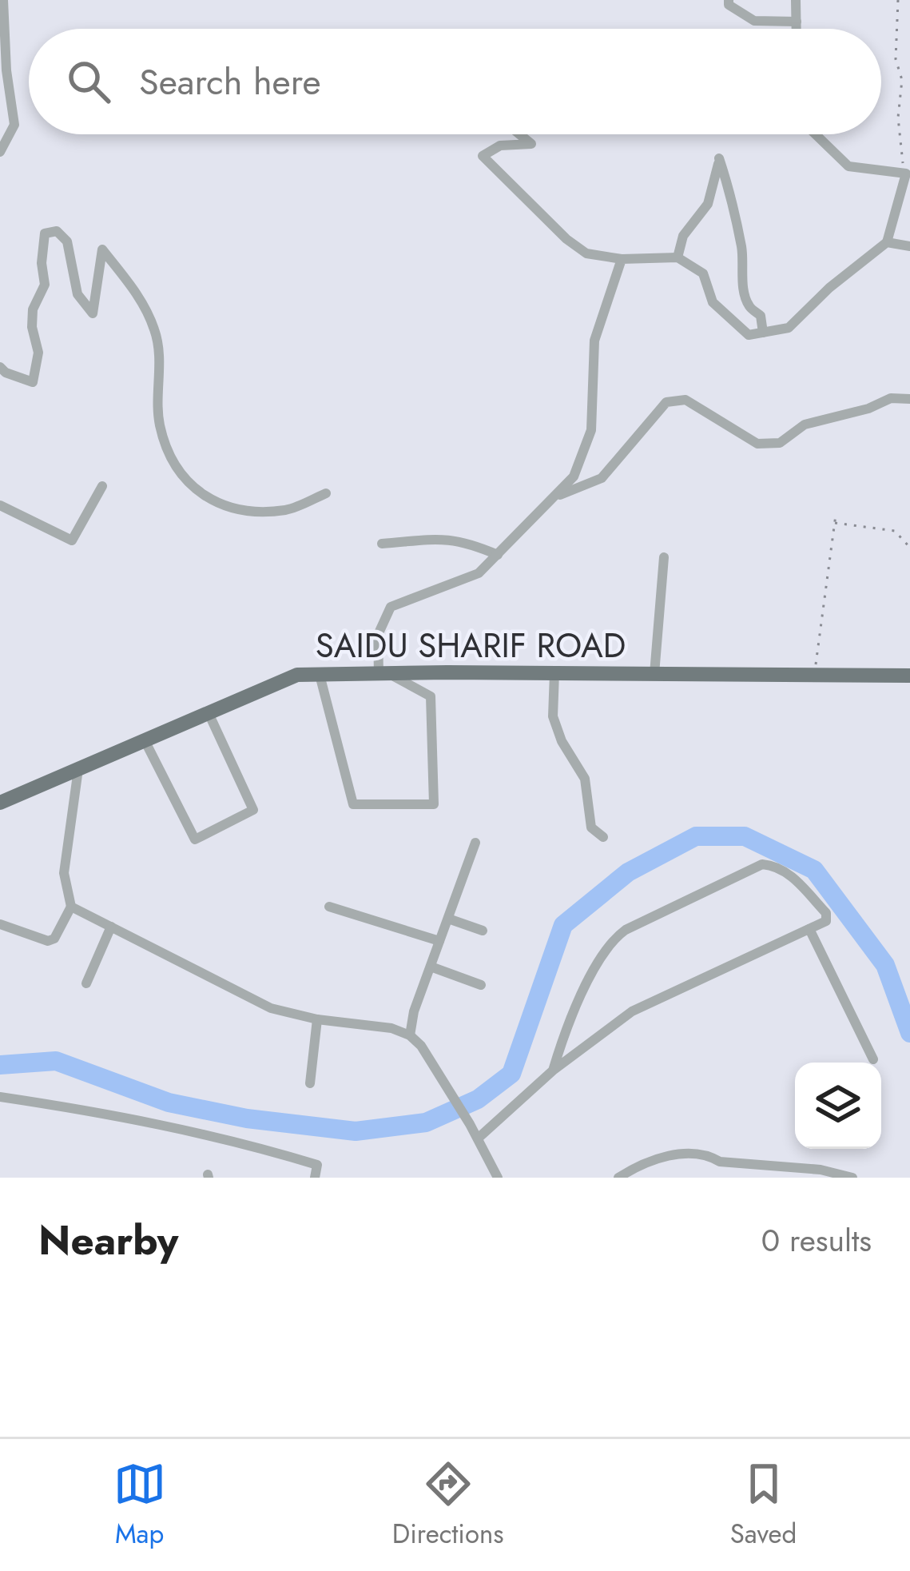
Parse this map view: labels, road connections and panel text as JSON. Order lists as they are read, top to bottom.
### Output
{
  "streets": {
    "main road": ["SAIDU SHARIF ROAD"]
  },
  "page": {
    "search": "Search here",
    "heading": ["Nearby", "0 results"],
    "nav": ["Map", "Directions", "Saved"]
  }
}
